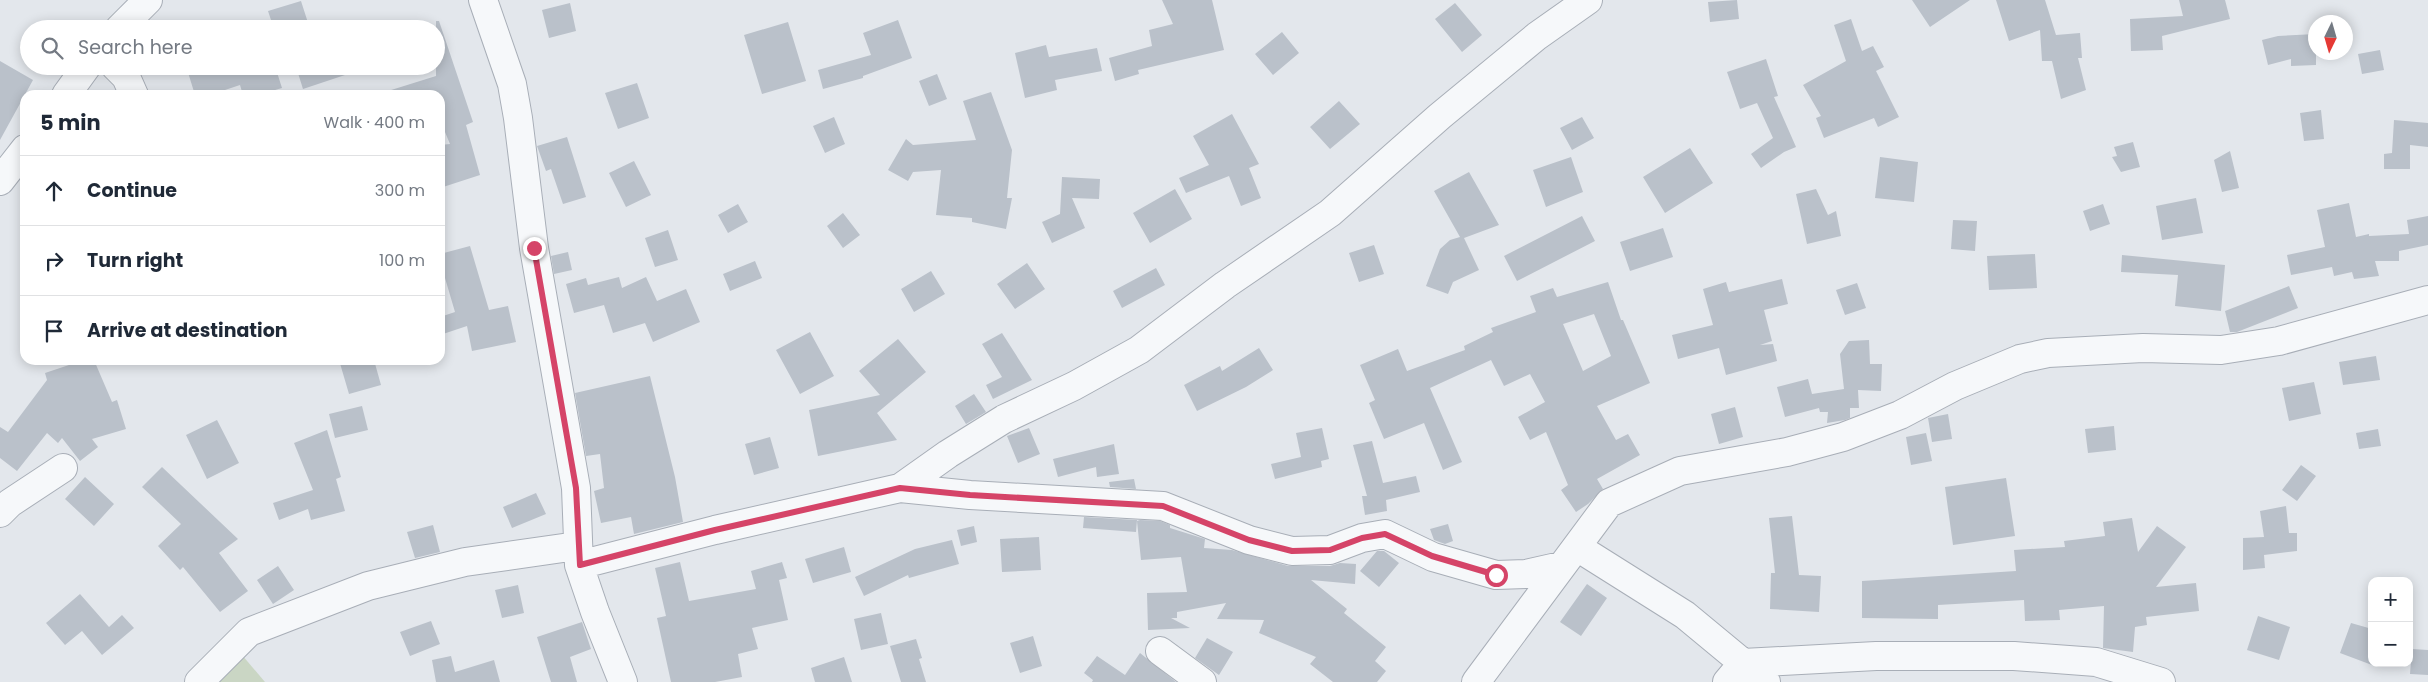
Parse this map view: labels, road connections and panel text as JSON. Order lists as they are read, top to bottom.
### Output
{
  "north": "bottom",
  "page": {
    "search": "Search here",
    "heading": ["5 min", "Walk · 400 m"],
    "list": [
      ["Continue", "300 m"],
      ["Turn right", "100 m"],
      "Arrive at destination"
    ],
    "map_buttons": ["+", "−"]
  }
}
